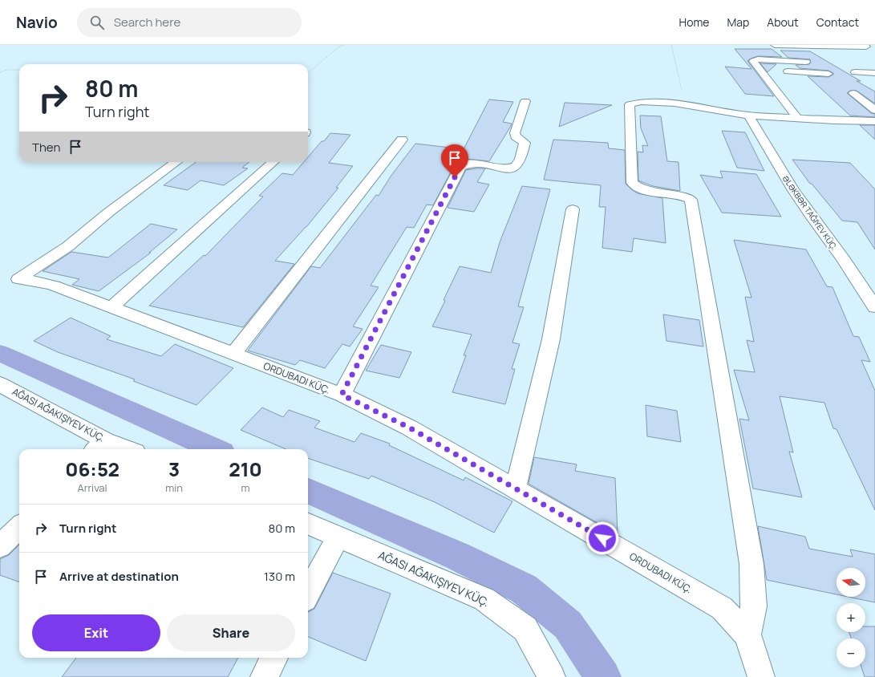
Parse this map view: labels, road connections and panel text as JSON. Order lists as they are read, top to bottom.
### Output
{
  "streets": {
    "street": ["ORDUBADI KÜÇ."]
  },
  "north": "left",
  "page": {
    "header": "Navio",
    "search": "Search here",
    "nav": [
      "Home",
      "Map",
      "About",
      "Contact"
    ],
    "turn": ["80 m", "Turn right"],
    "then": "Then",
    "eta": [
      "06:52",
      "Arrival",
      "3",
      "min",
      "210",
      "m"
    ],
    "list": [
      {
        "name": "Turn right",
        "value": "80 m"
      },
      {
        "name": "Arrive at destination",
        "value": "130 m"
      }
    ],
    "map_buttons": ["+", "−"],
    "buttons": ["Exit", "Share"]
  }
}
